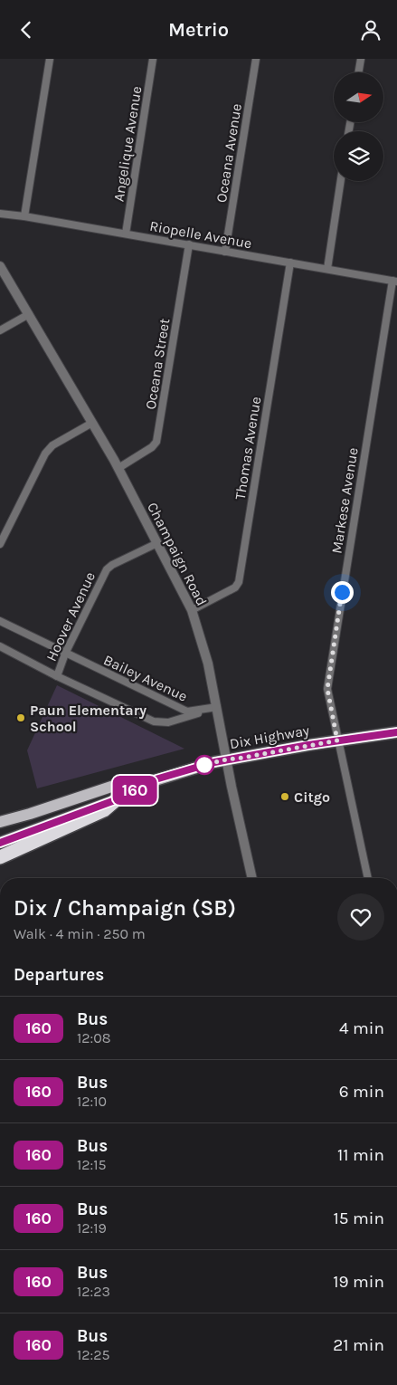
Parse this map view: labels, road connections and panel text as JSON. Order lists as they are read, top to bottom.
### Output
{
  "streets": {
    "main road": ["Dix Highway"],
    "street": [
      "Angelique Avenue",
      "Oceana Avenue",
      "Riopelle Avenue",
      "Oceana Street",
      "Thomas Avenue",
      "Markese Avenue",
      "Champaign Road",
      "Hoover Avenue",
      "Bailey Avenue"
    ]
  },
  "crossings": [
    ["Angelique Avenue", "Riopelle Avenue"],
    ["Oceana Avenue", "Riopelle Avenue"],
    ["Riopelle Avenue", "Oceana Street"],
    ["Riopelle Avenue", "Thomas Avenue"],
    ["Riopelle Avenue", "Markese Avenue"],
    ["Oceana Street", "Champaign Road"],
    ["Thomas Avenue", "Champaign Road"],
    ["Markese Avenue", "Dix Highway"],
    ["Champaign Road", "Hoover Avenue"],
    ["Champaign Road", "Bailey Avenue"],
    ["Champaign Road", "Dix Highway"],
    ["Hoover Avenue", "Bailey Avenue"]
  ],
  "places": ["Paun Elementary School", "Citgo"],
  "lines": ["bus line 160"],
  "north": "right",
  "page": {
    "header": "Metrio",
    "on_map": "160",
    "heading": [
      ["Dix / Champaign (SB)", "Walk · 4 min · 250 m"],
      "Departures"
    ],
    "list": [
      {
        "mark": "160",
        "name": "Bus",
        "note": "12:08",
        "value": "4 min"
      },
      {
        "mark": "160",
        "name": "Bus",
        "note": "12:10",
        "value": "6 min"
      },
      {
        "mark": "160",
        "name": "Bus",
        "note": "12:15",
        "value": "11 min"
      },
      {
        "mark": "160",
        "name": "Bus",
        "note": "12:19",
        "value": "15 min"
      },
      {
        "mark": "160",
        "name": "Bus",
        "note": "12:23",
        "value": "19 min"
      },
      {
        "mark": "160",
        "name": "Bus",
        "note": "12:25",
        "value": "21 min"
      }
    ]
  }
}
